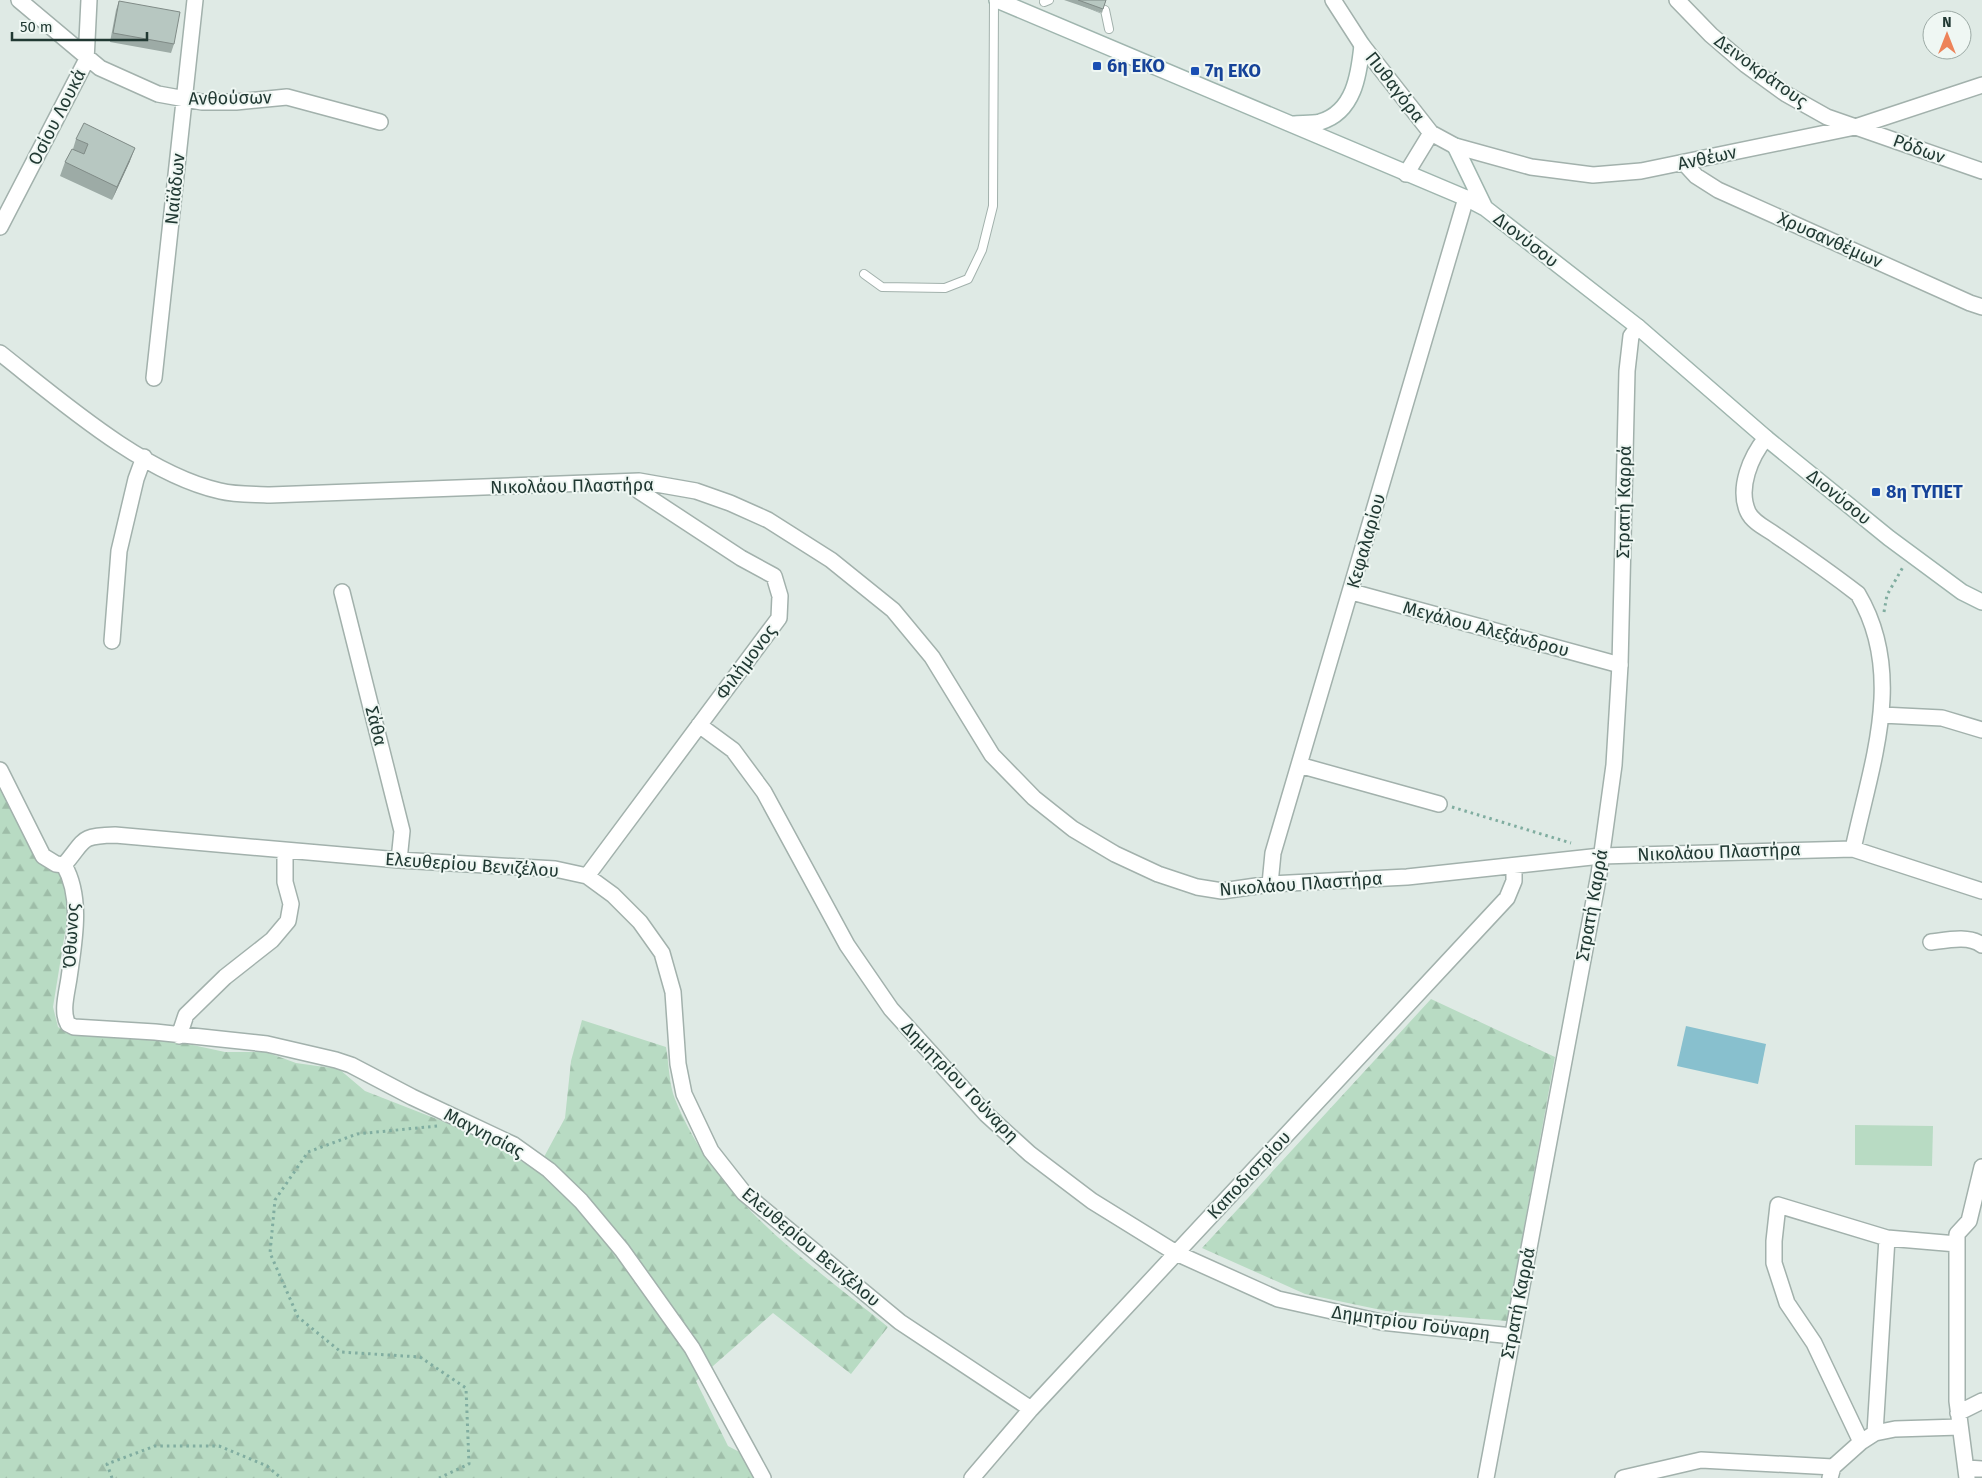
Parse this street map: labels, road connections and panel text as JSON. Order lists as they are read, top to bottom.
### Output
{
  "streets": {
    "street": [
      "Δεινοκράτους",
      "Πυθαγόρα",
      "Ανθούσων",
      "Οσίου Λουκά",
      "Ρόδων",
      "Ανθέων",
      "Ναϊάδων",
      "Διονύσου",
      "Χρυσανθέμων",
      "Νικολάου Πλαστήρα",
      "Στρατή Καρρά",
      "Κεφαλαρίου",
      "Μεγάλου Αλεξάνδρου",
      "Φιλήμονος",
      "Σάθα",
      "Ελευθερίου Βενιζέλου",
      "Όθωνος",
      "Δημητρίου Γούναρη",
      "Μαγνησίας",
      "Καποδιστρίου"
    ]
  },
  "crossings": [
    ["Δεινοκράτους", "Ρόδων"],
    ["Δεινοκράτους", "Ανθέων"],
    ["Πυθαγόρα", "Ανθέων"],
    ["Πυθαγόρα", "Διονύσου"],
    ["Ανθούσων", "Οσίου Λουκά"],
    ["Ανθούσων", "Ναϊάδων"],
    ["Ρόδων", "Ανθέων"],
    ["Ανθέων", "Χρυσανθέμων"],
    ["Διονύσου", "Στρατή Καρρά"],
    ["Διονύσου", "Κεφαλαρίου"],
    ["Νικολάου Πλαστήρα", "Στρατή Καρρά"],
    ["Νικολάου Πλαστήρα", "Κεφαλαρίου"],
    ["Νικολάου Πλαστήρα", "Φιλήμονος"],
    ["Νικολάου Πλαστήρα", "Καποδιστρίου"],
    ["Στρατή Καρρά", "Μεγάλου Αλεξάνδρου"],
    ["Στρατή Καρρά", "Δημητρίου Γούναρη"],
    ["Κεφαλαρίου", "Μεγάλου Αλεξάνδρου"],
    ["Φιλήμονος", "Ελευθερίου Βενιζέλου"],
    ["Φιλήμονος", "Δημητρίου Γούναρη"],
    ["Σάθα", "Ελευθερίου Βενιζέλου"],
    ["Ελευθερίου Βενιζέλου", "Όθωνος"],
    ["Ελευθερίου Βενιζέλου", "Καποδιστρίου"],
    ["Όθωνος", "Μαγνησίας"],
    ["Δημητρίου Γούναρη", "Καποδιστρίου"]
  ],
  "places": {
    "transit": ["6η ΕΚΟ", "7η ΕΚΟ", "8η ΤΥΠΕΤ"]
  },
  "scale_bar": "50 m",
  "north": "top"
}
